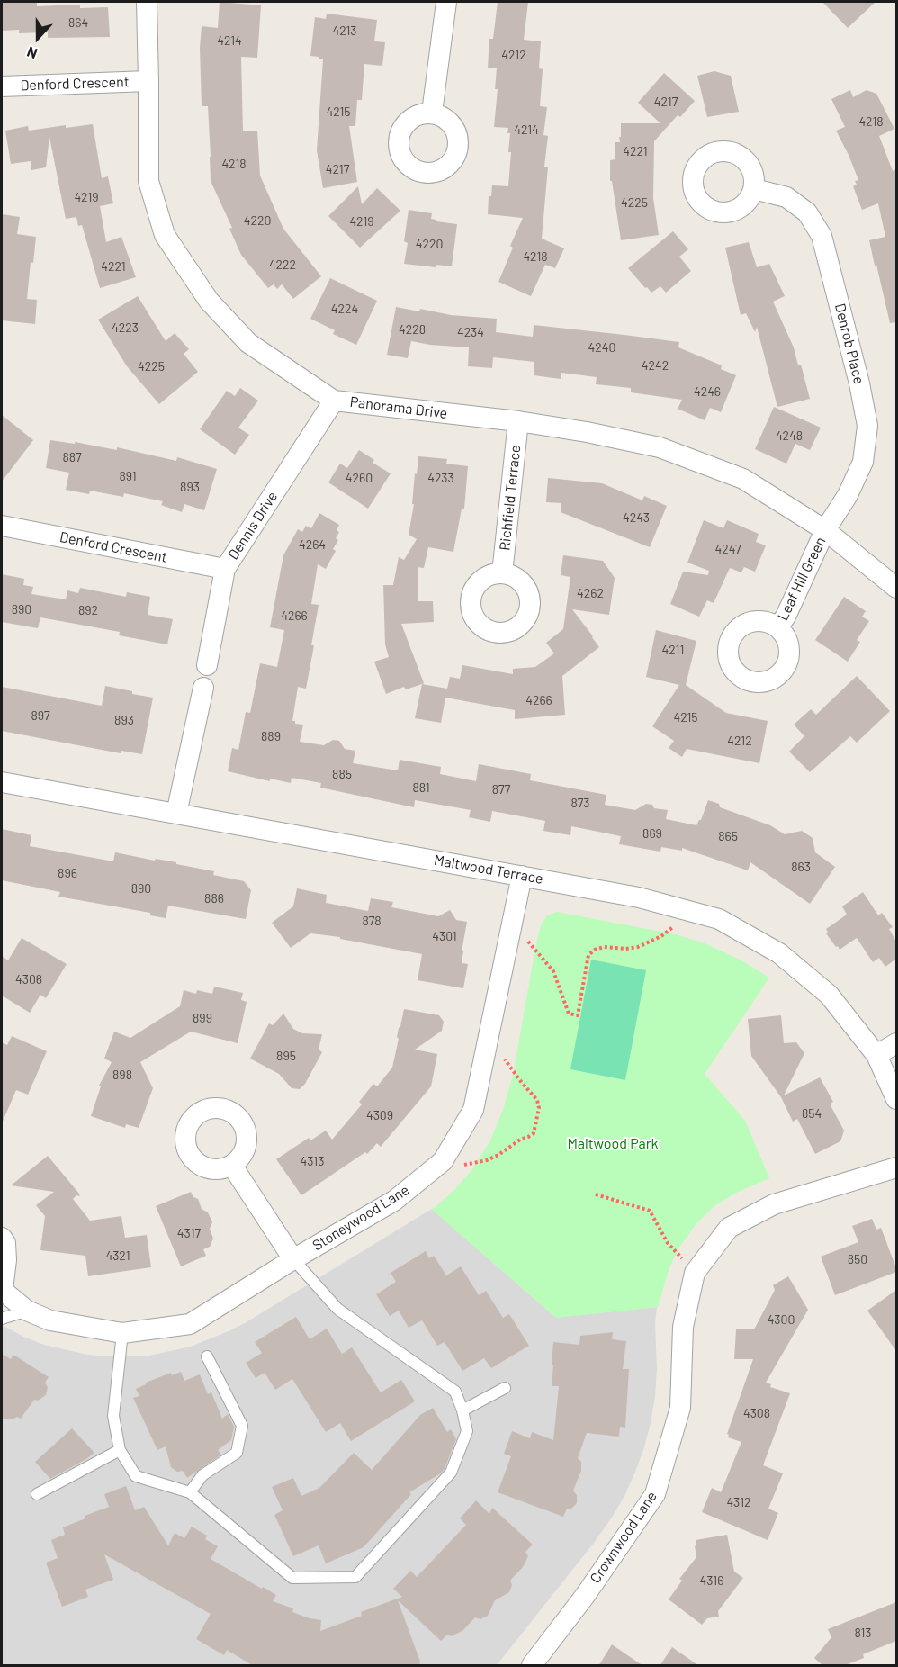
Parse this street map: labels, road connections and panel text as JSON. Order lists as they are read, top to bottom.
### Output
{
  "streets": {
    "street": [
      "Denford Crescent",
      "Denrob Place",
      "Panorama Drive",
      "Richfield Terrace",
      "Dennis Drive",
      "Leaf Hill Green",
      "Maltwood Terrace",
      "Stoneywood Lane",
      "Crownwood Lane"
    ]
  },
  "crossings": [
    ["Denford Crescent", "Panorama Drive"],
    ["Denford Crescent", "Dennis Drive"],
    ["Denrob Place", "Panorama Drive"],
    ["Denrob Place", "Leaf Hill Green"],
    ["Panorama Drive", "Richfield Terrace"],
    ["Panorama Drive", "Dennis Drive"],
    ["Panorama Drive", "Leaf Hill Green"],
    ["Maltwood Terrace", "Stoneywood Lane"]
  ],
  "parks": ["Maltwood Park"],
  "house_numbers": [
    "864",
    "4213",
    "4214",
    "4212",
    "4217",
    "4215",
    "4218",
    "4214",
    "4221",
    "4218",
    "4217",
    "4219",
    "4225",
    "4220",
    "4219",
    "4220",
    "4218",
    "4222",
    "4221",
    "4224",
    "4223",
    "4228",
    "4234",
    "4240",
    "4242",
    "4225",
    "4246",
    "4248",
    "887",
    "891",
    "4260",
    "4233",
    "893",
    "4243",
    "4264",
    "4247",
    "4262",
    "890",
    "892",
    "4266",
    "4211",
    "4266",
    "897",
    "4215",
    "893",
    "889",
    "4212",
    "885",
    "881",
    "877",
    "873",
    "869",
    "865",
    "863",
    "896",
    "890",
    "886",
    "878",
    "4301",
    "4306",
    "899",
    "895",
    "898",
    "854",
    "4309",
    "4313",
    "4317",
    "4321",
    "850",
    "4300",
    "4308",
    "4312",
    "4316",
    "813"
  ],
  "north": "bottom"
}
